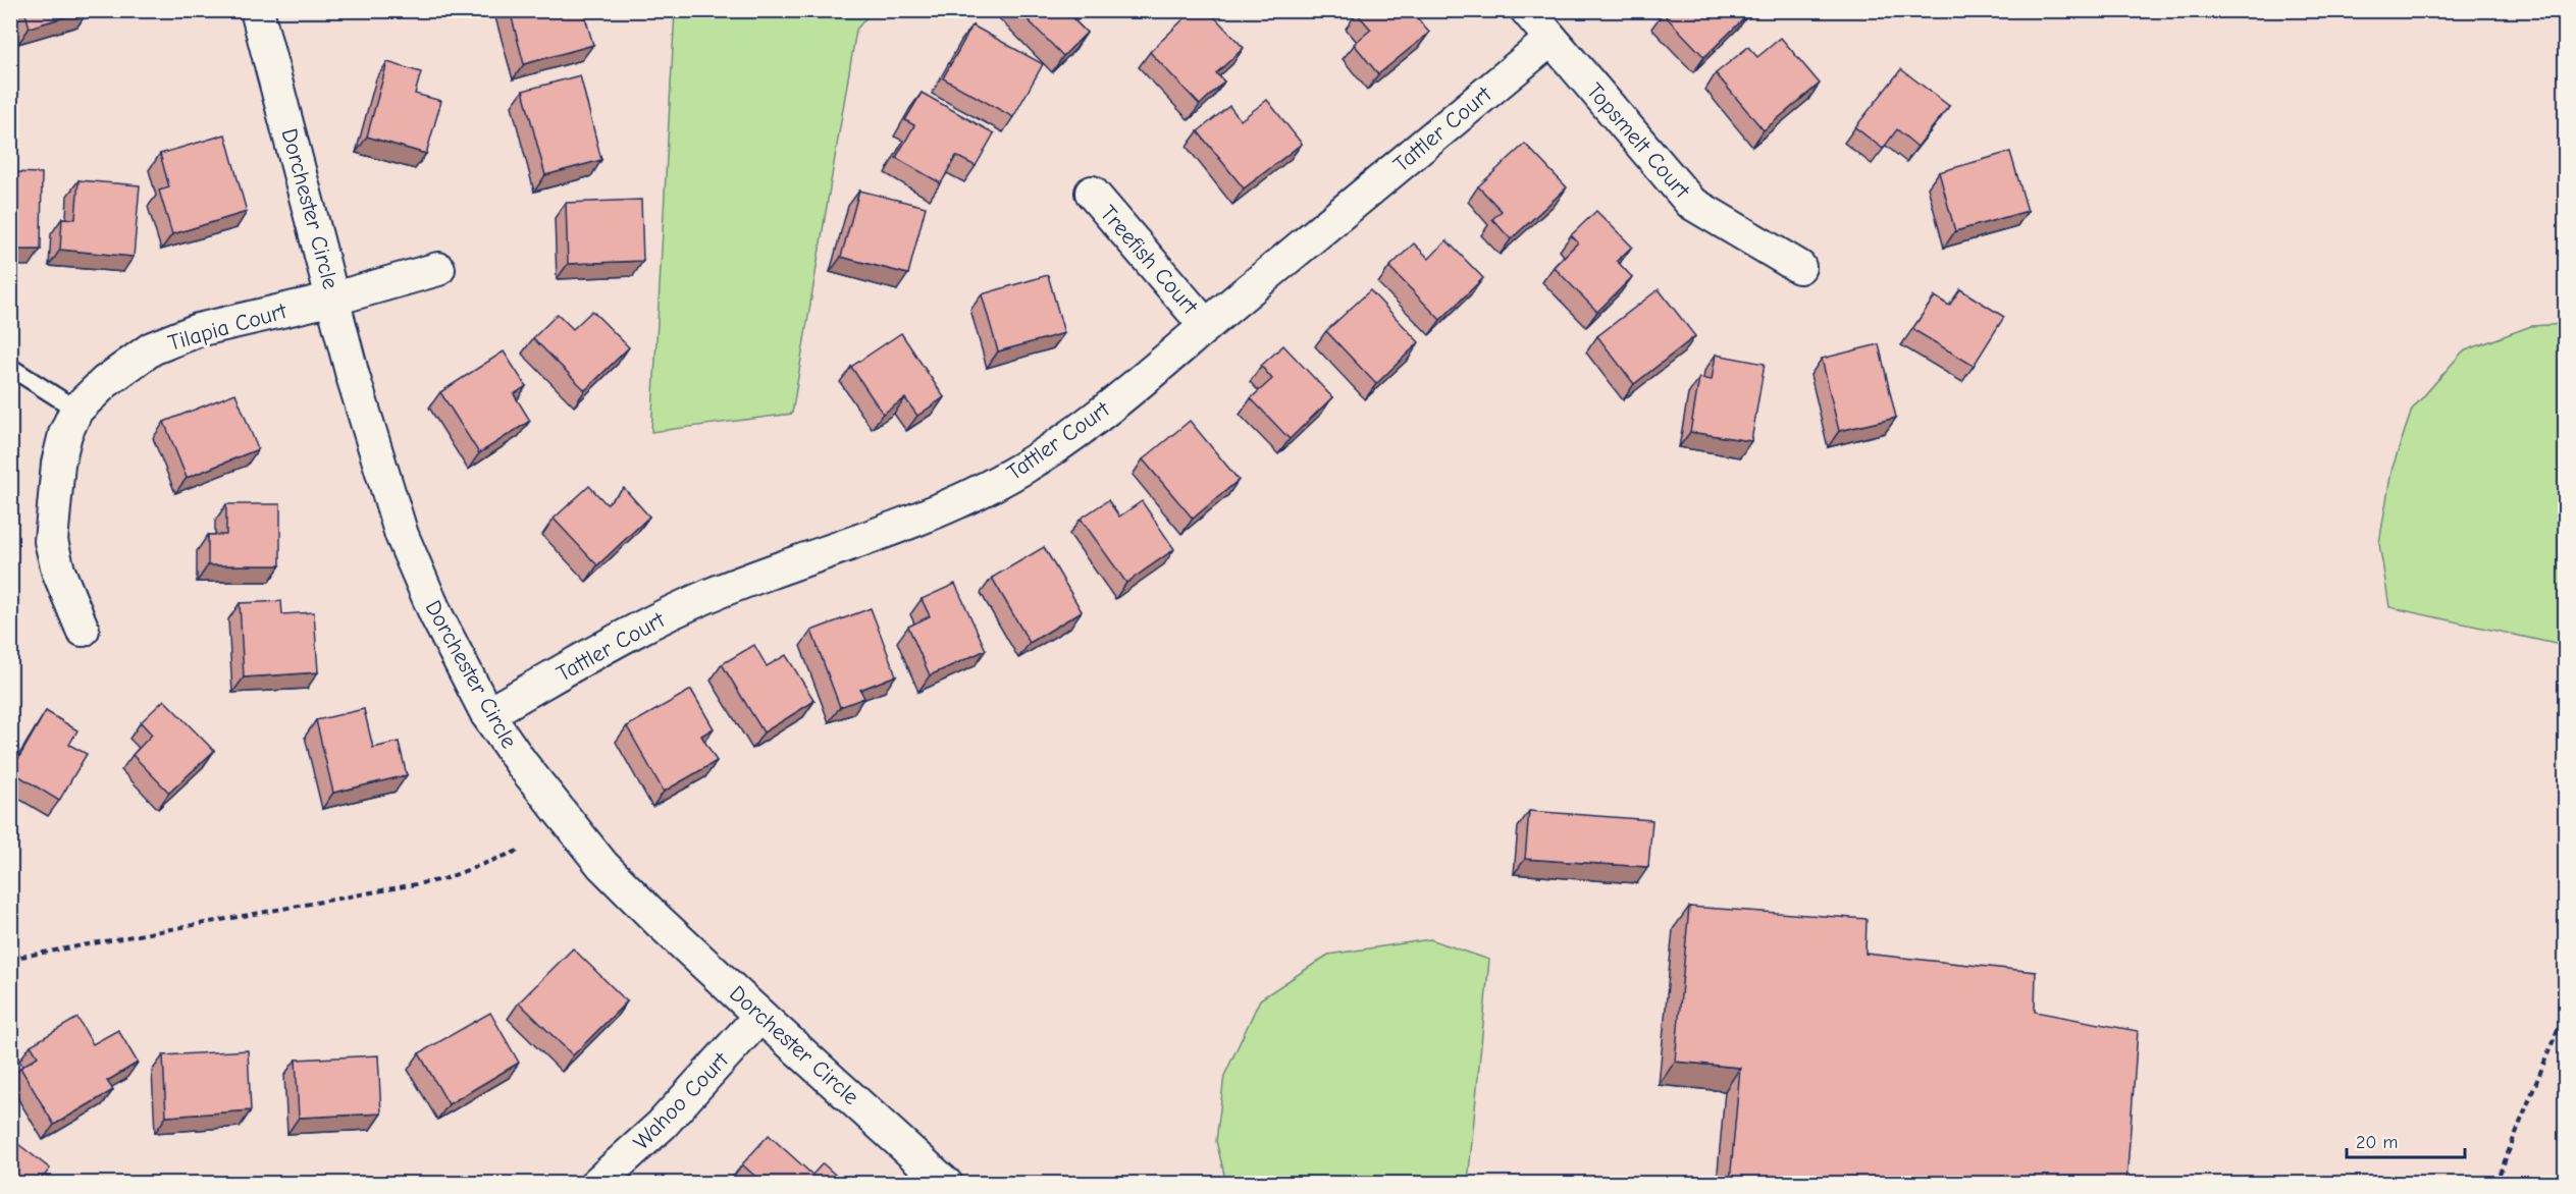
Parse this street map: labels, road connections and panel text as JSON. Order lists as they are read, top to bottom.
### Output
{
  "streets": {
    "street": [
      "Tattler Court",
      "Topsmelt Court",
      "Dorchester Circle",
      "Treefish Court",
      "Tilapia Court",
      "Wahoo Court"
    ]
  },
  "crossings": [
    ["Tattler Court", "Topsmelt Court"],
    ["Tattler Court", "Dorchester Circle"],
    ["Tattler Court", "Treefish Court"],
    ["Dorchester Circle", "Tilapia Court"],
    ["Dorchester Circle", "Wahoo Court"]
  ],
  "scale_bar": "20 m"
}
